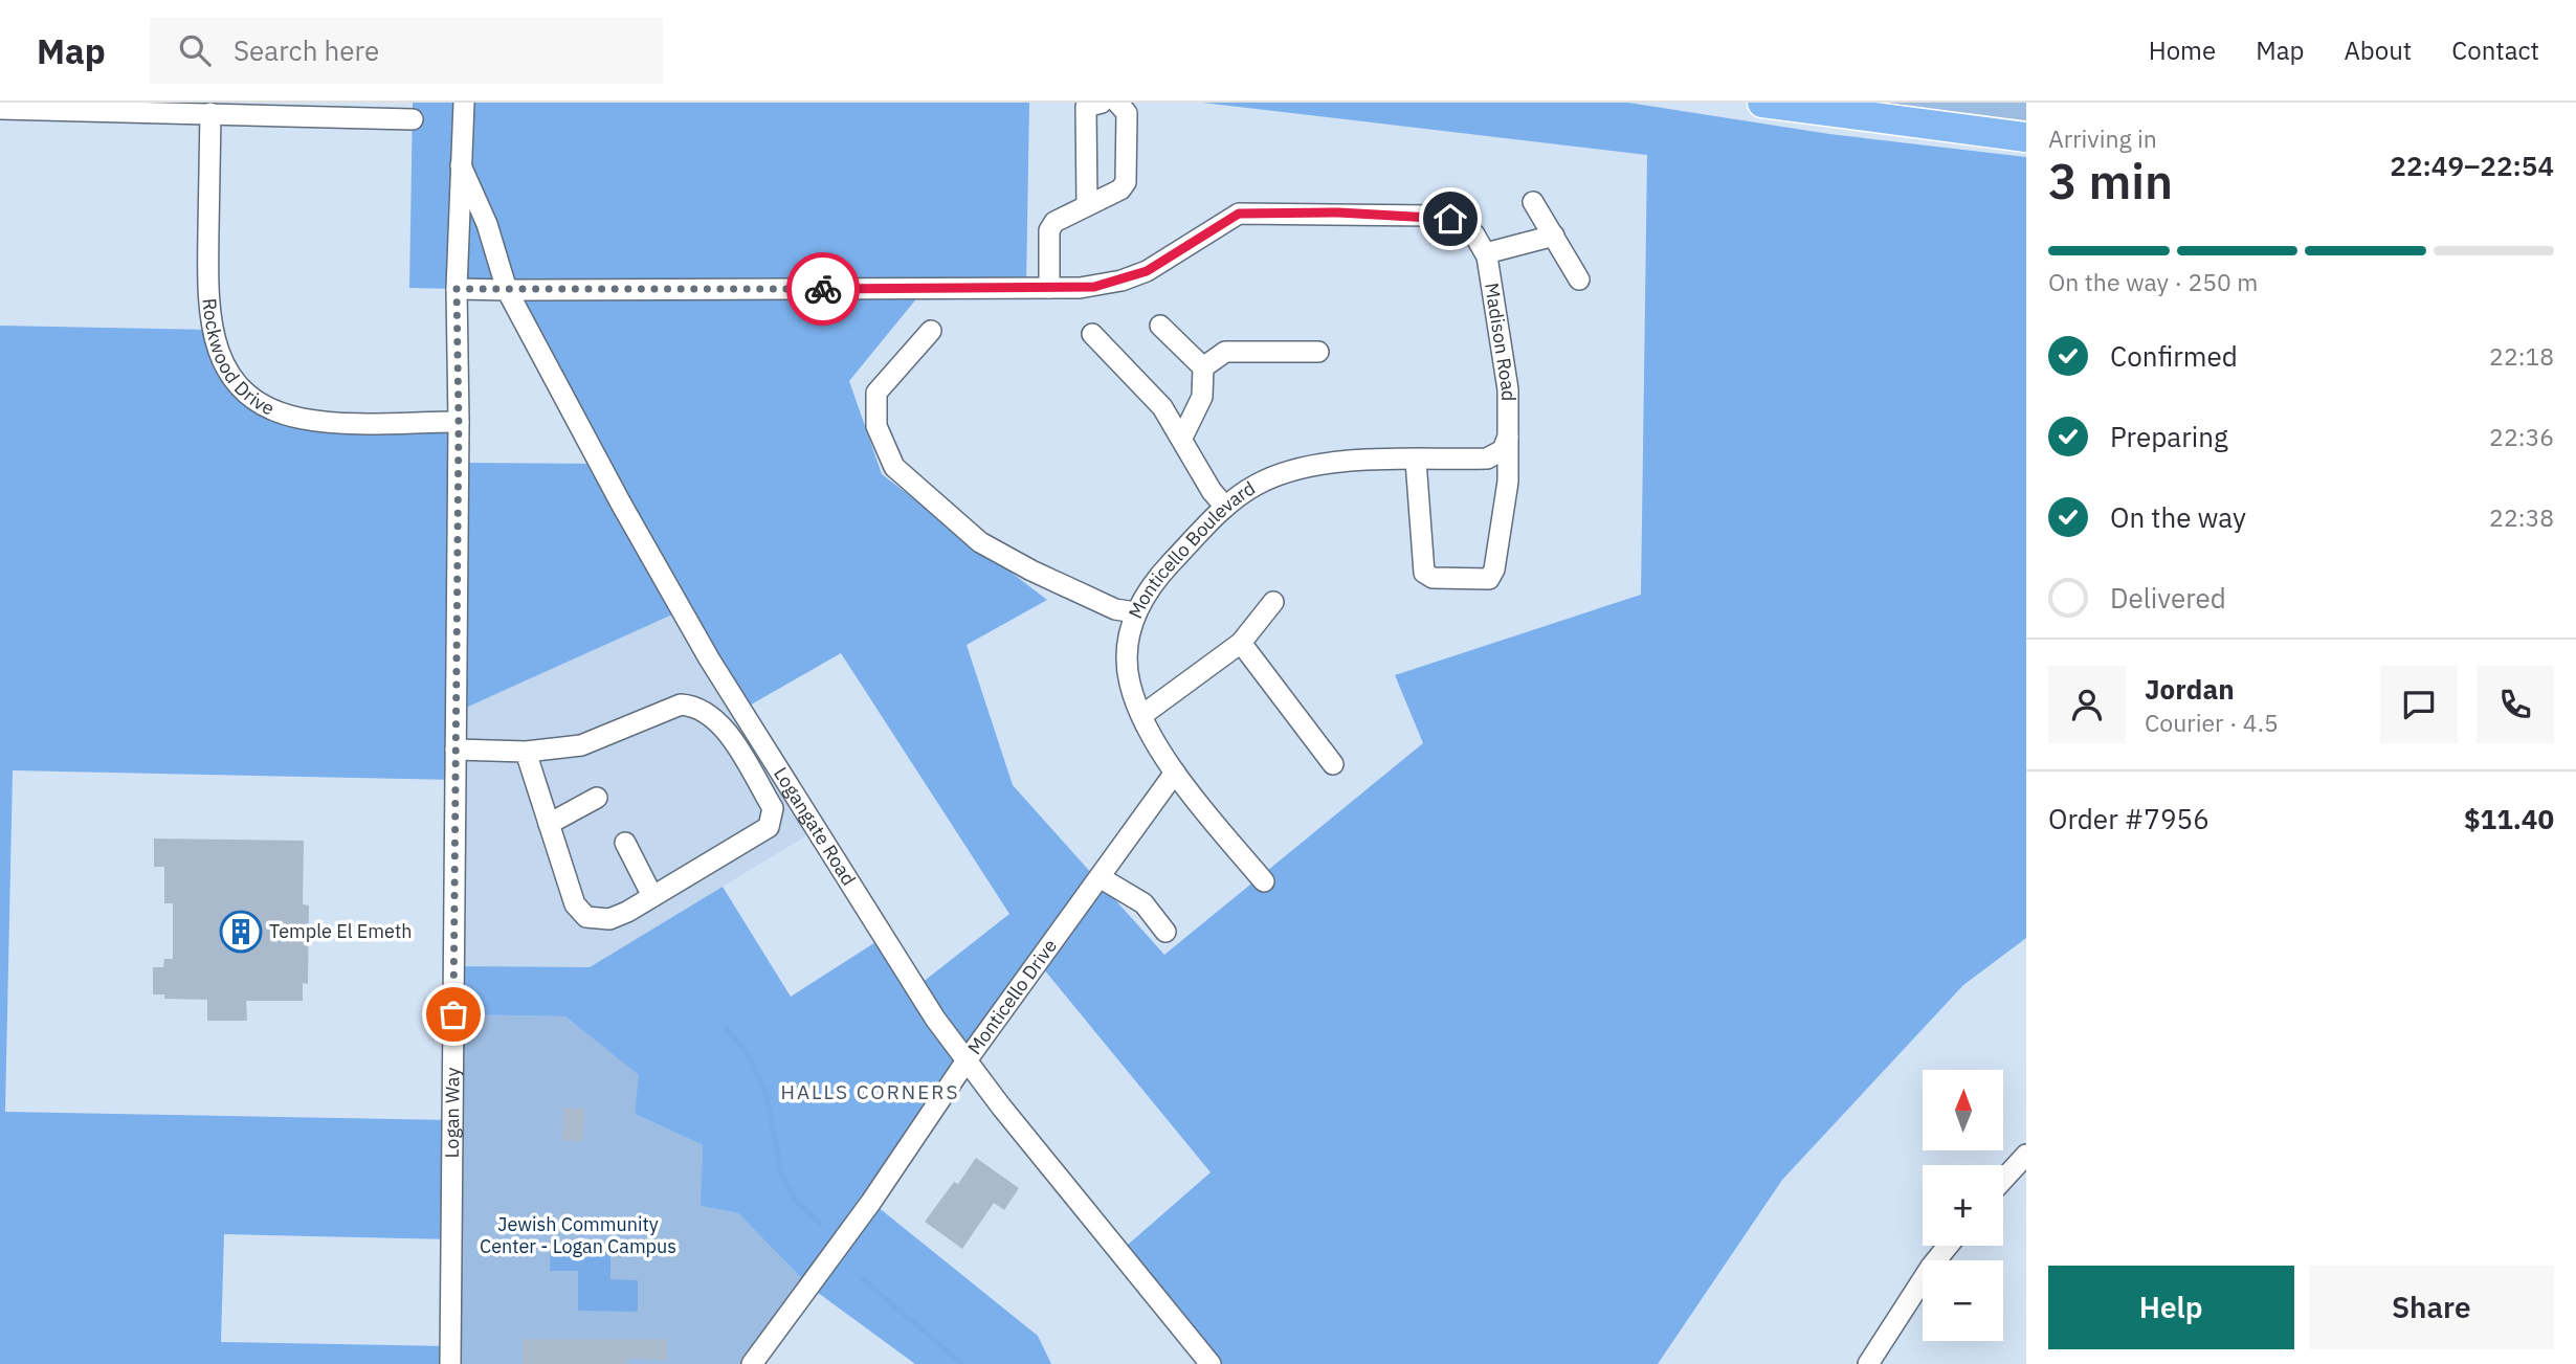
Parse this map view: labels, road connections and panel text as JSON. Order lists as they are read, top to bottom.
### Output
{
  "streets": {
    "street": [
      "Madison Road",
      "Rockwood Drive",
      "Monticello Boulevard",
      "Logangate Road",
      "Monticello Drive",
      "Logan Way"
    ]
  },
  "crossings": [
    ["Madison Road", "Monticello Boulevard"],
    ["Madison Road", "Logangate Road"],
    ["Rockwood Drive", "Logan Way"],
    ["Monticello Boulevard", "Monticello Drive"],
    ["Logangate Road", "Monticello Drive"],
    ["Logangate Road", "Logan Way"]
  ],
  "districts": ["HALLS CORNERS"],
  "parks": ["Jewish Community Center - Logan Campus"],
  "places": {
    "building": ["Temple El Emeth"]
  },
  "north": "top",
  "page": {
    "header": "Map",
    "search": "Search here",
    "nav": [
      "Home",
      "Map",
      "About",
      "Contact"
    ],
    "heading": ["3 min", "Arriving in", "22:49–22:54"],
    "panel": [
      "Jordan",
      "Courier · 4.5",
      "Order #7956",
      "$11.40"
    ],
    "bar": "On the way · 250 m",
    "list": [
      ["Confirmed", "22:18"],
      ["Preparing", "22:36"],
      ["On the way", "22:38"],
      "Delivered"
    ],
    "map_buttons": ["+", "−"],
    "buttons": ["Help", "Share"]
  }
}
